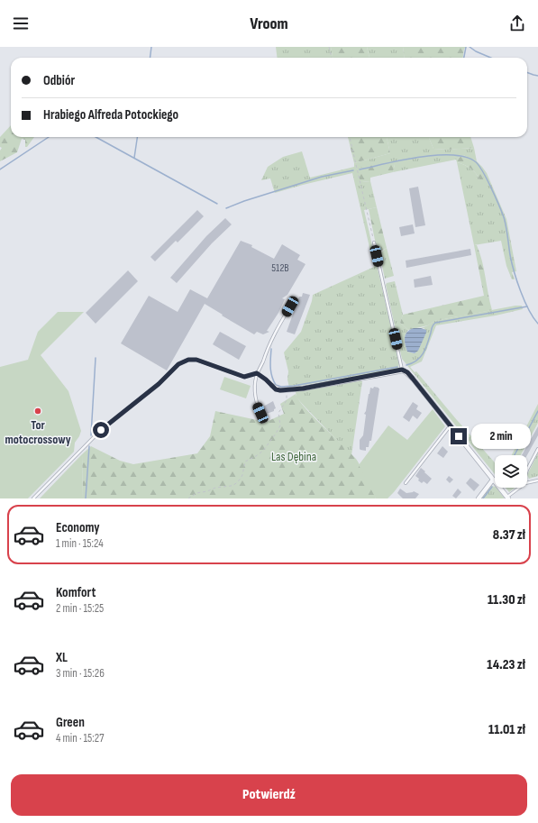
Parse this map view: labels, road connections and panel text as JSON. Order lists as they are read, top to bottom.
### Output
{
  "parks": ["Las Dębina"],
  "places": ["Tor motocrossowy"],
  "house_numbers": ["512B"],
  "page": {
    "header": "Vroom",
    "banner": ["Odbiór", "Hrabiego Alfreda Potockiego"],
    "bubble": "2 min",
    "list": [
      {
        "name": "Economy",
        "note": "1 min · 15:24",
        "value": "8.37 zł"
      },
      {
        "name": "Komfort",
        "note": "2 min · 15:25",
        "value": "11.30 zł"
      },
      {
        "name": "XL",
        "note": "3 min · 15:26",
        "value": "14.23 zł"
      },
      {
        "name": "Green",
        "note": "4 min · 15:27",
        "value": "11.01 zł"
      }
    ],
    "buttons": "Potwierdź"
  }
}
